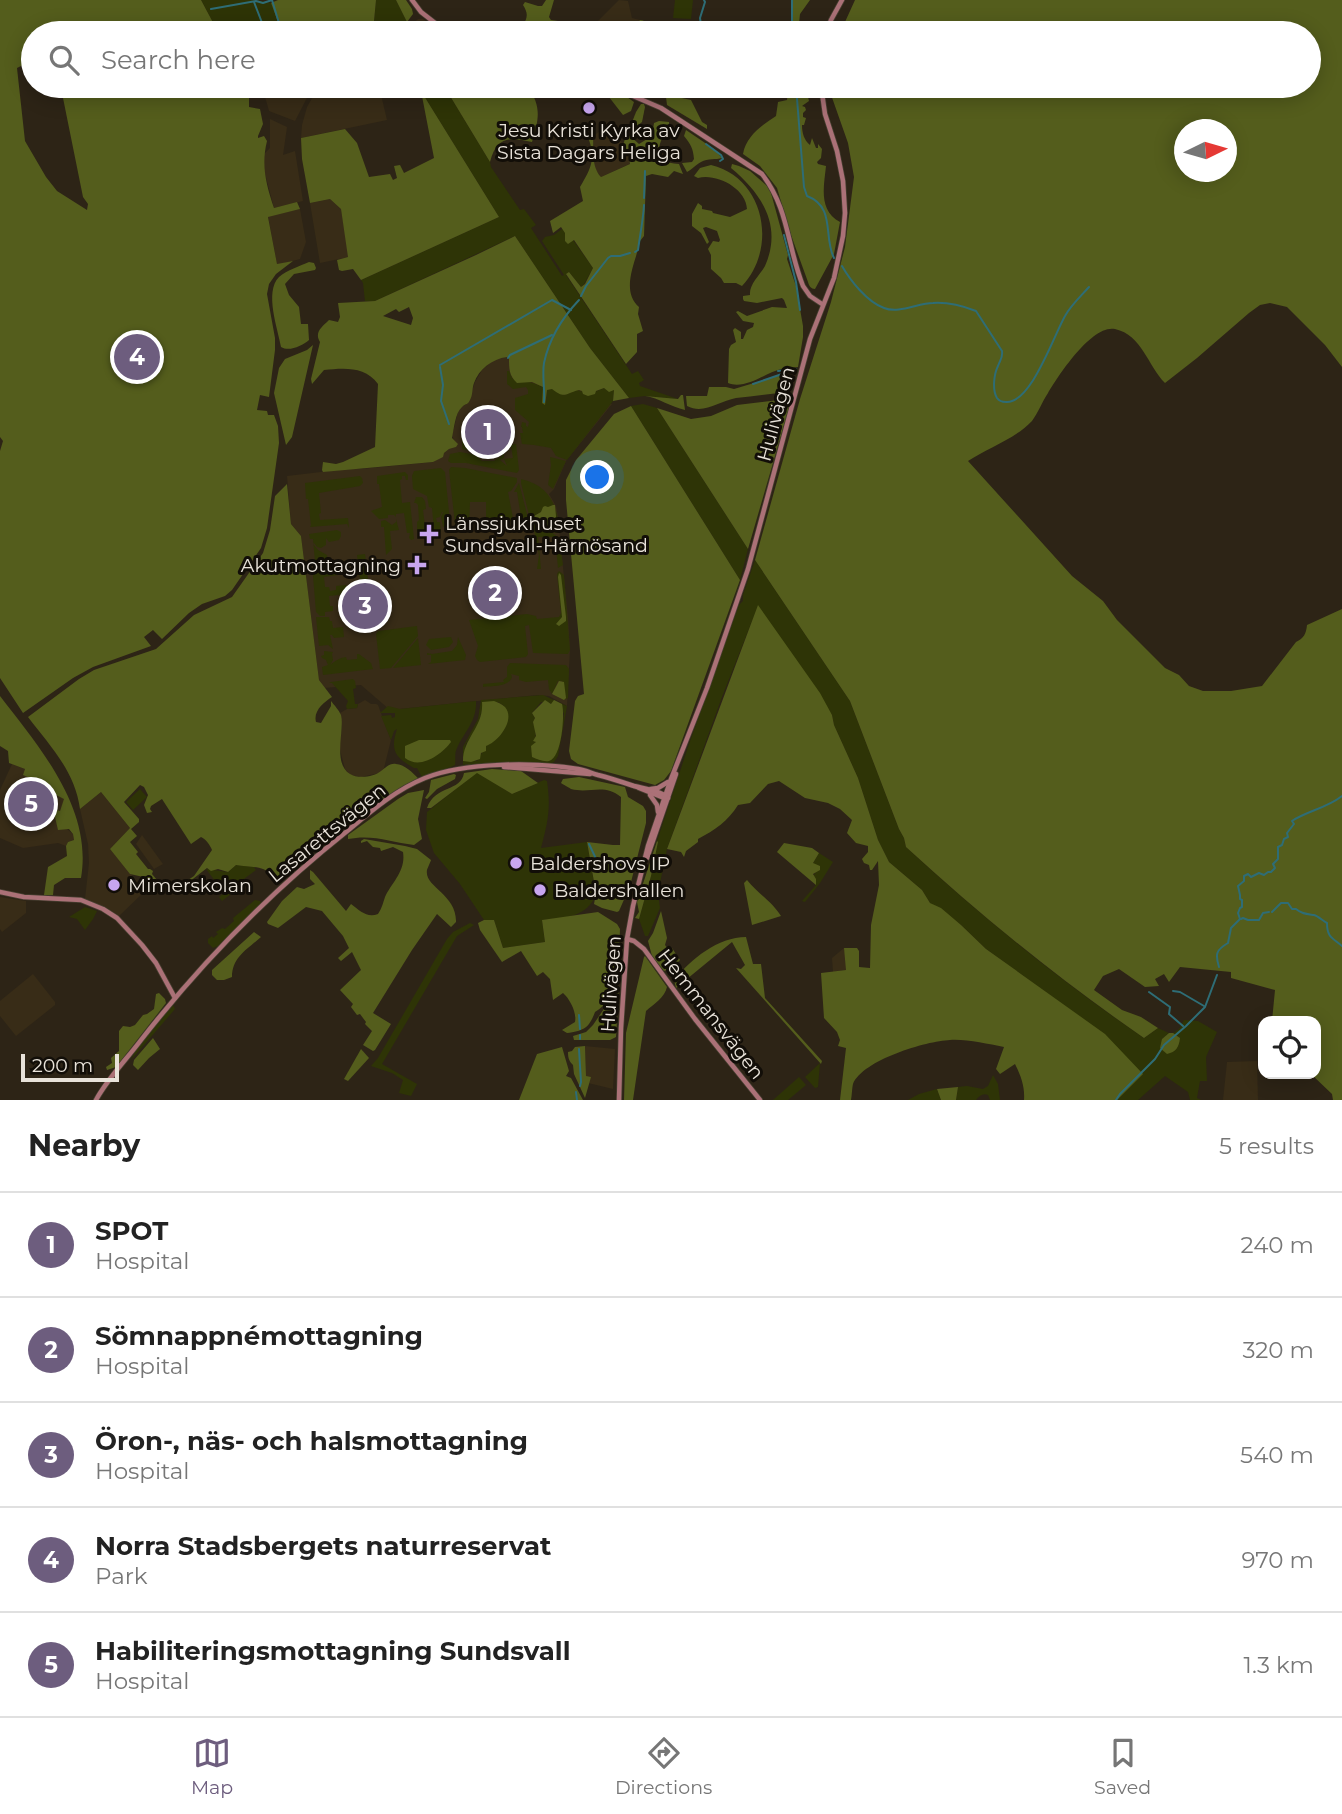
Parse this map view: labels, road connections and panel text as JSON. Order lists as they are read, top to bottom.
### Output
{
  "streets": {
    "street": ["Hulivägen", "Lasarettsvägen", "Hemmansvägen"]
  },
  "crossings": [
    ["Hulivägen", "Lasarettsvägen"],
    ["Hulivägen", "Hemmansvägen"]
  ],
  "places": {
    "other": [
      "Jesu Kristi Kyrka av Sista Dagars Heliga",
      "Baldershovs IP",
      "Mimerskolan",
      "Baldershallen"
    ],
    "health": ["Länssjukhuset Sundsvall-Härnösand", "Akutmottagning"]
  },
  "scale_bar": "200 m",
  "north": "right",
  "page": {
    "search": "Search here",
    "pins": [
      "4",
      "1",
      "2",
      "3",
      "5"
    ],
    "scale": "200 m",
    "heading": ["Nearby", "5 results"],
    "list": [
      {
        "mark": "1",
        "name": "SPOT",
        "note": "Hospital",
        "value": "240 m"
      },
      {
        "mark": "2",
        "name": "Sömnappnémottagning",
        "note": "Hospital",
        "value": "320 m"
      },
      {
        "mark": "3",
        "name": "Öron-, näs- och halsmottagning",
        "note": "Hospital",
        "value": "540 m"
      },
      {
        "mark": "4",
        "name": "Norra Stadsbergets naturreservat",
        "note": "Park",
        "value": "970 m"
      },
      {
        "mark": "5",
        "name": "Habiliteringsmottagning Sundsvall",
        "note": "Hospital",
        "value": "1.3 km"
      }
    ],
    "nav": ["Map", "Directions", "Saved"]
  }
}
